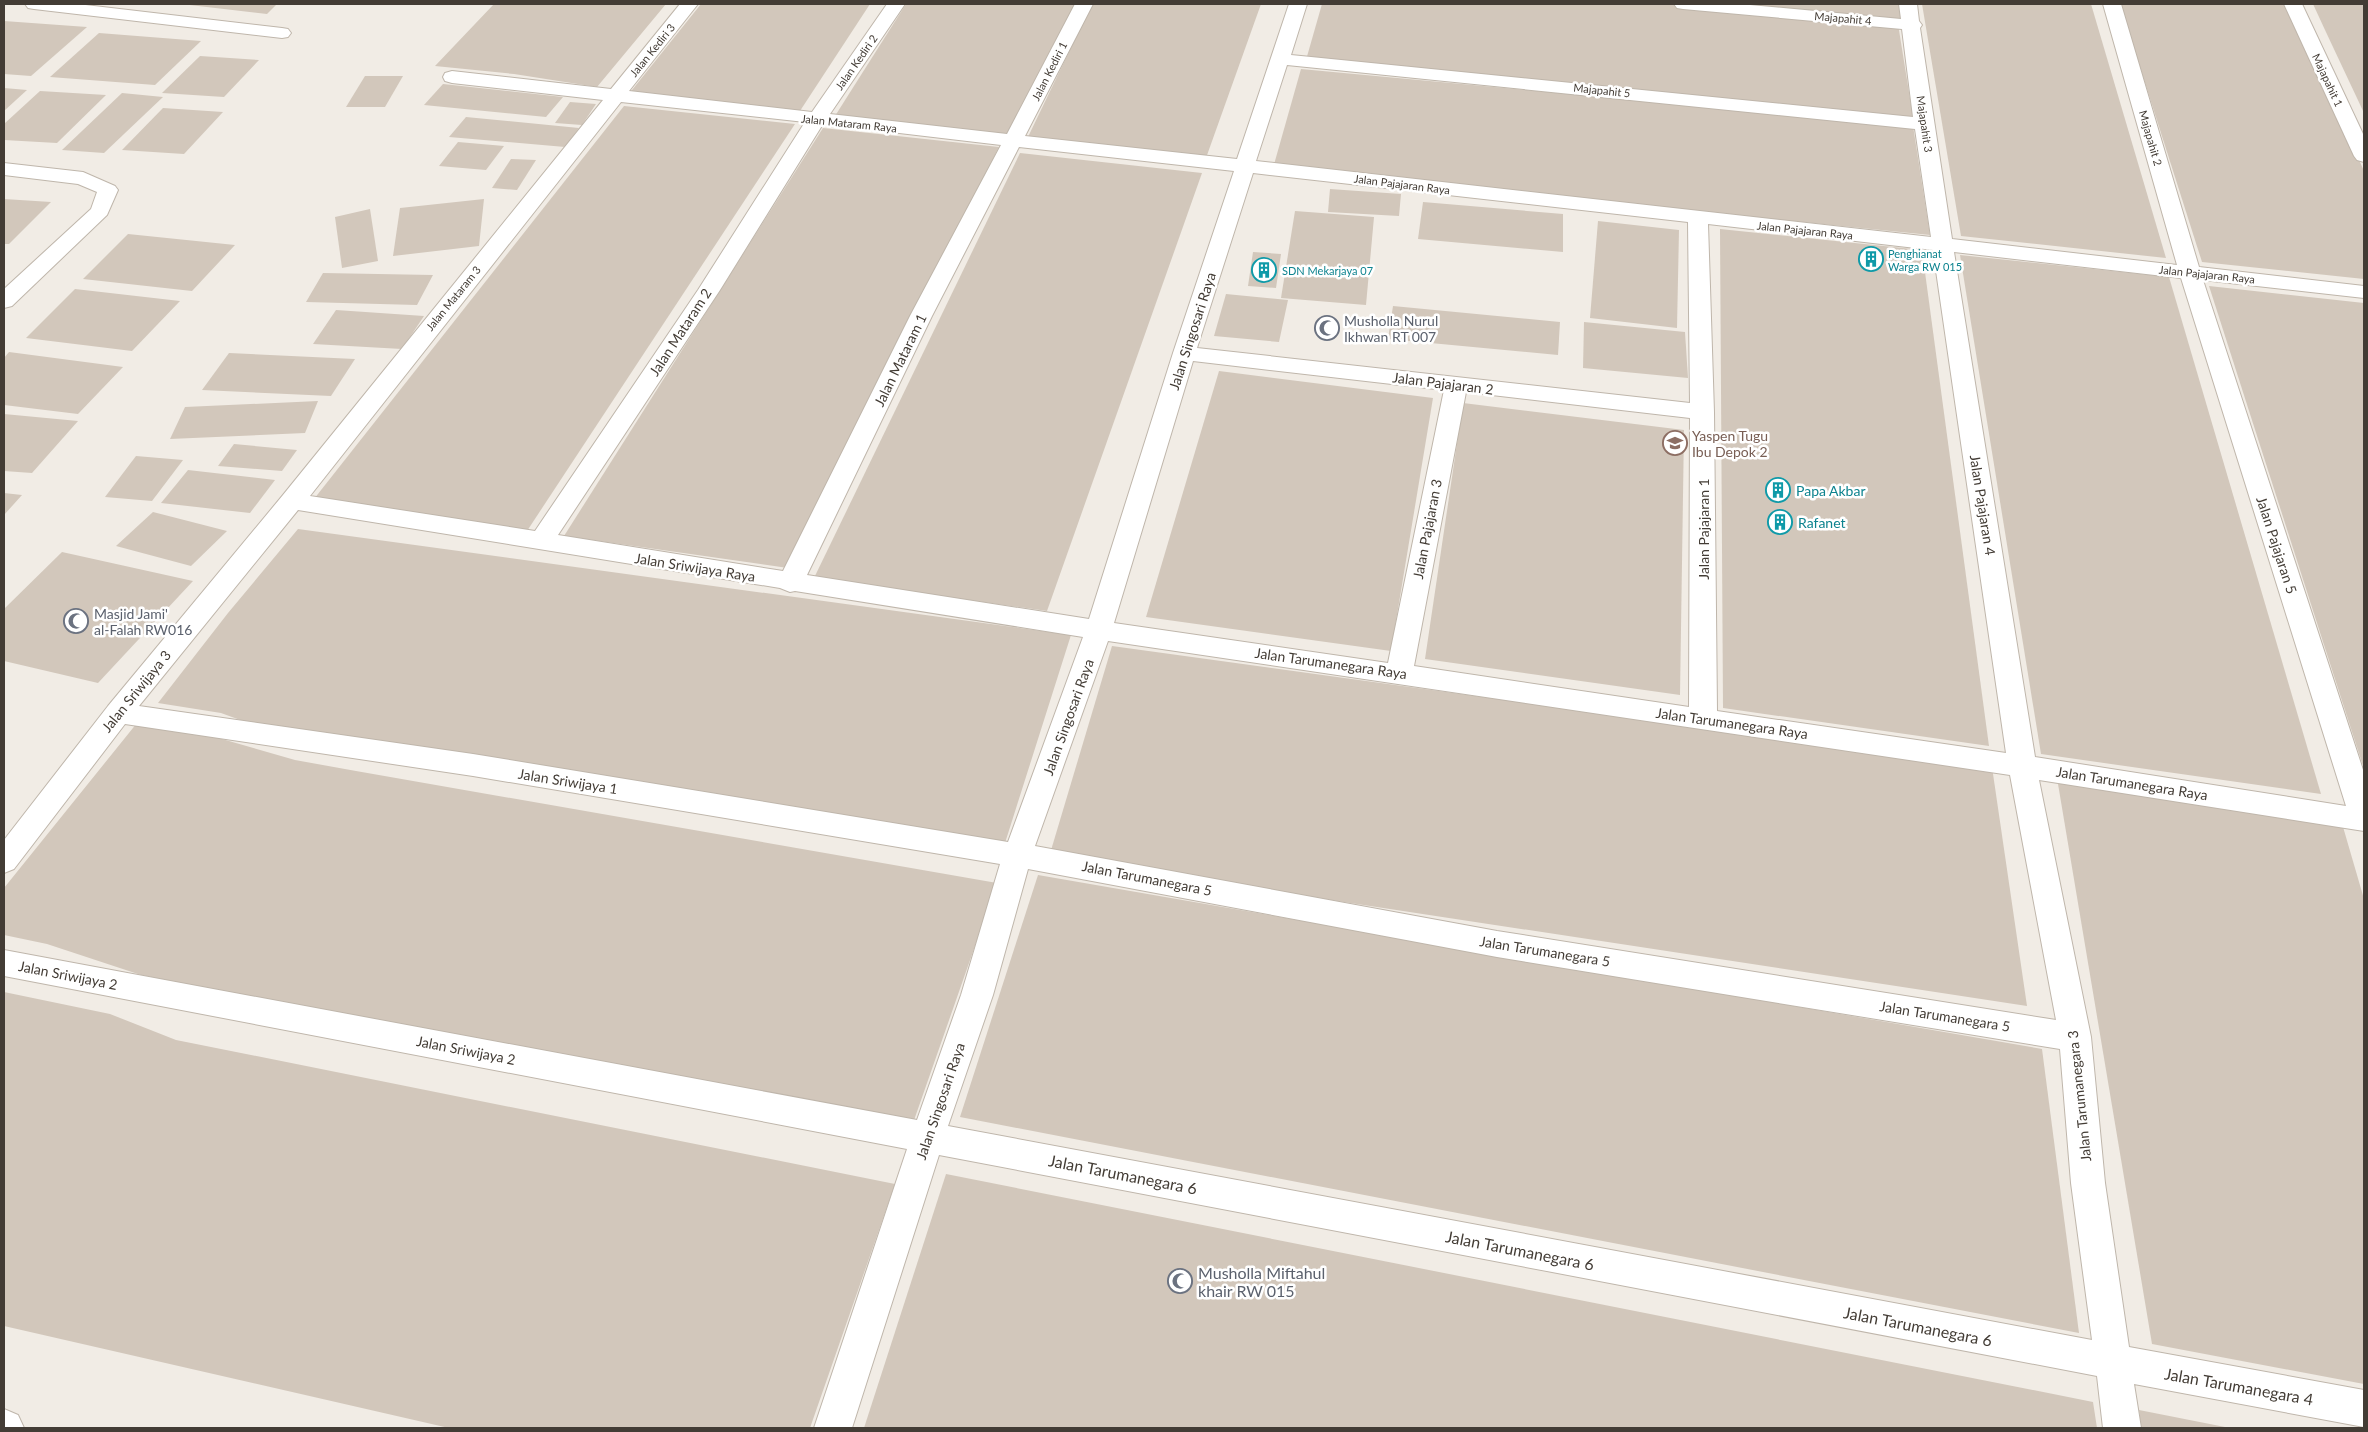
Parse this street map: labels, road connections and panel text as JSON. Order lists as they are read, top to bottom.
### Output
{
  "streets": {
    "street": [
      "Majapahit 4",
      "Jalan Kediri 3",
      "Jalan Kediri 2",
      "Jalan Kediri 1",
      "Majapahit 1",
      "Majapahit 5",
      "Jalan Mataram Raya",
      "Majapahit 3",
      "Majapahit 2",
      "Jalan Pajajaran Raya",
      "Jalan Mataram 3",
      "Jalan Singosari Raya",
      "Jalan Mataram 2",
      "Jalan Mataram 1",
      "Jalan Pajajaran 2",
      "Jalan Pajajaran 4",
      "Jalan Pajajaran 3",
      "Jalan Pajajaran 1",
      "Jalan Pajajaran 5",
      "Jalan Sriwijaya Raya",
      "Jalan Tarumanegara Raya",
      "Jalan Sriwijaya 3",
      "Jalan Sriwijaya 1",
      "Jalan Tarumanegara 5",
      "Jalan Sriwijaya 2",
      "Jalan Tarumanegara 3",
      "Jalan Tarumanegara 6",
      "Jalan Tarumanegara 4"
    ]
  },
  "crossings": [
    ["Majapahit 4", "Majapahit 3"],
    ["Jalan Kediri 3", "Jalan Mataram Raya"],
    ["Jalan Kediri 3", "Jalan Mataram 3"],
    ["Jalan Kediri 2", "Jalan Mataram Raya"],
    ["Jalan Kediri 2", "Jalan Mataram 2"],
    ["Jalan Kediri 1", "Jalan Mataram Raya"],
    ["Jalan Kediri 1", "Jalan Mataram 1"],
    ["Majapahit 5", "Majapahit 3"],
    ["Majapahit 5", "Jalan Singosari Raya"],
    ["Jalan Mataram Raya", "Jalan Pajajaran Raya"],
    ["Jalan Mataram Raya", "Jalan Mataram 3"],
    ["Jalan Mataram Raya", "Jalan Singosari Raya"],
    ["Jalan Mataram Raya", "Jalan Mataram 2"],
    ["Jalan Mataram Raya", "Jalan Mataram 1"],
    ["Majapahit 3", "Jalan Pajajaran Raya"],
    ["Majapahit 3", "Jalan Pajajaran 4"],
    ["Majapahit 2", "Jalan Pajajaran Raya"],
    ["Majapahit 2", "Jalan Pajajaran 5"],
    ["Jalan Pajajaran Raya", "Jalan Singosari Raya"],
    ["Jalan Pajajaran Raya", "Jalan Pajajaran 4"],
    ["Jalan Pajajaran Raya", "Jalan Pajajaran 1"],
    ["Jalan Pajajaran Raya", "Jalan Pajajaran 5"],
    ["Jalan Mataram 3", "Jalan Sriwijaya Raya"],
    ["Jalan Mataram 3", "Jalan Sriwijaya 3"],
    ["Jalan Singosari Raya", "Jalan Pajajaran 2"],
    ["Jalan Singosari Raya", "Jalan Sriwijaya Raya"],
    ["Jalan Singosari Raya", "Jalan Tarumanegara Raya"],
    ["Jalan Singosari Raya", "Jalan Sriwijaya 1"],
    ["Jalan Singosari Raya", "Jalan Tarumanegara 5"],
    ["Jalan Singosari Raya", "Jalan Sriwijaya 2"],
    ["Jalan Singosari Raya", "Jalan Tarumanegara 6"],
    ["Jalan Mataram 2", "Jalan Sriwijaya Raya"],
    ["Jalan Mataram 1", "Jalan Sriwijaya Raya"],
    ["Jalan Pajajaran 2", "Jalan Pajajaran 3"],
    ["Jalan Pajajaran 2", "Jalan Pajajaran 1"],
    ["Jalan Pajajaran 4", "Jalan Tarumanegara Raya"],
    ["Jalan Pajajaran 4", "Jalan Tarumanegara 3"],
    ["Jalan Pajajaran 3", "Jalan Tarumanegara Raya"],
    ["Jalan Pajajaran 1", "Jalan Tarumanegara Raya"],
    ["Jalan Pajajaran 5", "Jalan Tarumanegara Raya"],
    ["Jalan Sriwijaya Raya", "Jalan Tarumanegara Raya"],
    ["Jalan Sriwijaya Raya", "Jalan Sriwijaya 3"],
    ["Jalan Tarumanegara Raya", "Jalan Tarumanegara 3"],
    ["Jalan Sriwijaya 3", "Jalan Sriwijaya 1"],
    ["Jalan Sriwijaya 1", "Jalan Tarumanegara 5"],
    ["Jalan Tarumanegara 5", "Jalan Tarumanegara 3"],
    ["Jalan Sriwijaya 2", "Jalan Tarumanegara 6"],
    ["Jalan Tarumanegara 3", "Jalan Tarumanegara 6"],
    ["Jalan Tarumanegara 3", "Jalan Tarumanegara 4"],
    ["Jalan Tarumanegara 6", "Jalan Tarumanegara 4"]
  ],
  "places": {
    "building": [
      "Penghianat Warga RW 015",
      "SDN Mekarjaya 07",
      "Papa Akbar",
      "Rafanet"
    ],
    "mosque": ["Musholla Nurul Ikhwan RT 007", "Masjid Jami' al-Falah RW016", "Musholla Miftahul khair RW 015"],
    "school or university": ["Yaspen Tugu Ibu Depok 2"]
  }
}
